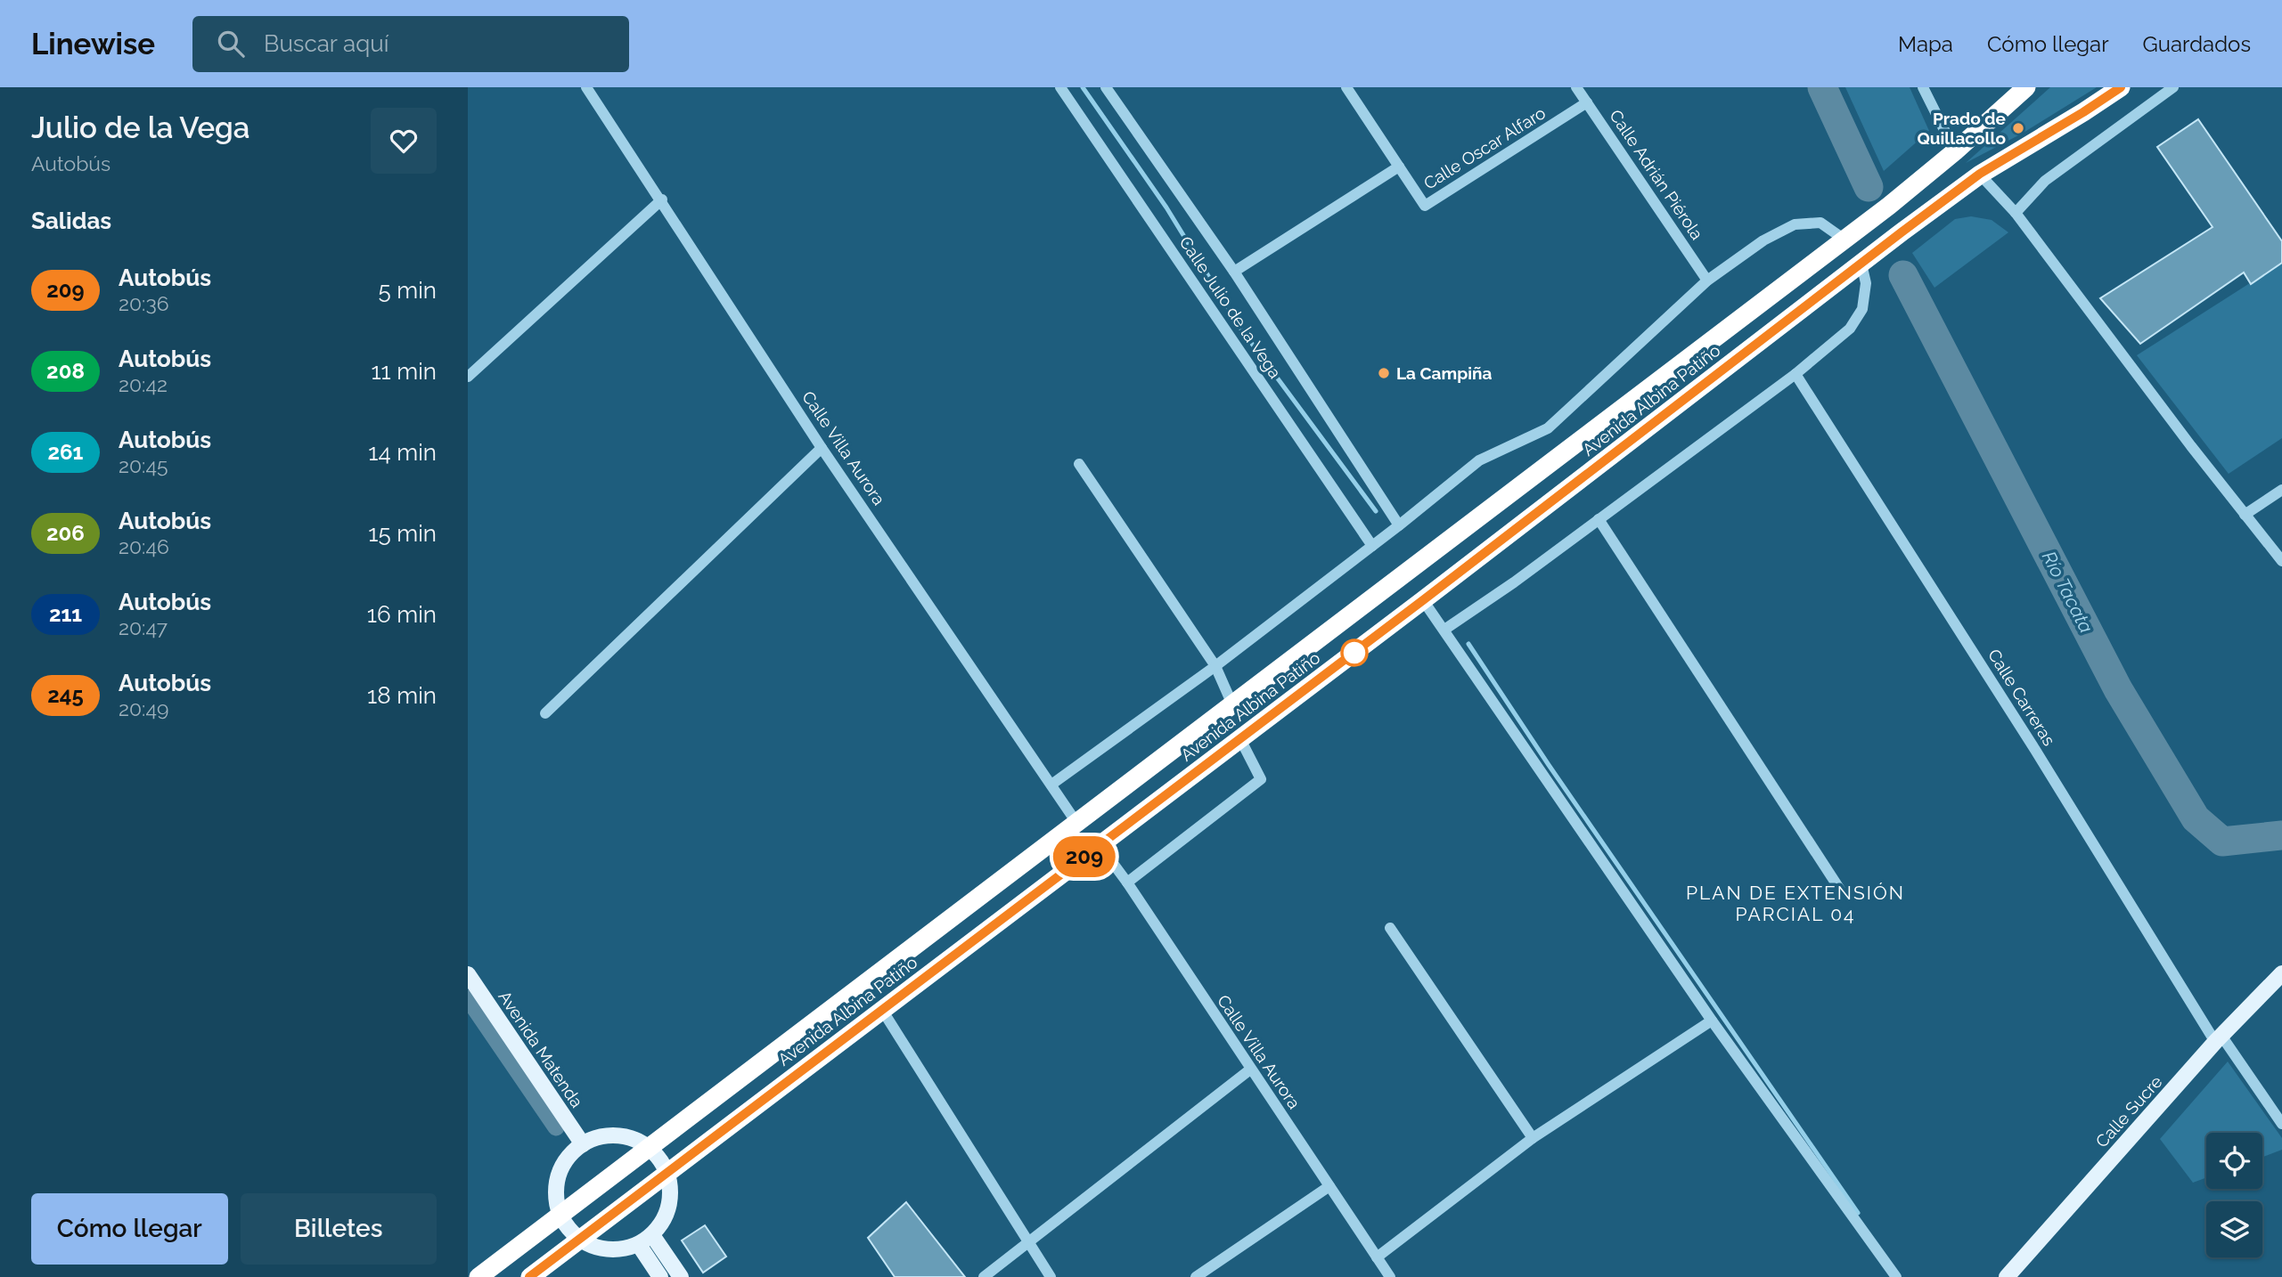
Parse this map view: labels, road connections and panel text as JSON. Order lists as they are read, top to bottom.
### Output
{
  "streets": {
    "highway": ["Avenida Albina Patiño"],
    "main road": ["Avenida Matenda", "Calle Sucre"],
    "street": [
      "Calle Oscar Alfaro",
      "Calle Adrián Piérola",
      "Calle Julio de la Vega",
      "Calle Villa Aurora",
      "Calle Carreras"
    ]
  },
  "crossings": [
    ["Calle Oscar Alfaro", "Calle Adrián Piérola"],
    ["Avenida Albina Patiño", "Calle Villa Aurora"],
    ["Calle Carreras", "Calle Sucre"]
  ],
  "districts": ["PLAN DE EXTENSIÓN PARCIAL 04"],
  "water": ["Río Tacata"],
  "places": ["Prado de Quillacollo", "La Campiña"],
  "lines": ["bus line 209"],
  "page": {
    "header": "Linewise",
    "search": "Buscar aquí",
    "nav": ["Mapa", "Cómo llegar", "Guardados"],
    "heading": [
      ["Julio de la Vega", "Autobús"],
      "Salidas"
    ],
    "on_map": "209",
    "list": [
      {
        "mark": "209",
        "name": "Autobús",
        "note": "20:36",
        "value": "5 min"
      },
      {
        "mark": "208",
        "name": "Autobús",
        "note": "20:42",
        "value": "11 min"
      },
      {
        "mark": "261",
        "name": "Autobús",
        "note": "20:45",
        "value": "14 min"
      },
      {
        "mark": "206",
        "name": "Autobús",
        "note": "20:46",
        "value": "15 min"
      },
      {
        "mark": "211",
        "name": "Autobús",
        "note": "20:47",
        "value": "16 min"
      },
      {
        "mark": "245",
        "name": "Autobús",
        "note": "20:49",
        "value": "18 min"
      }
    ],
    "buttons": ["Cómo llegar", "Billetes"]
  }
}
